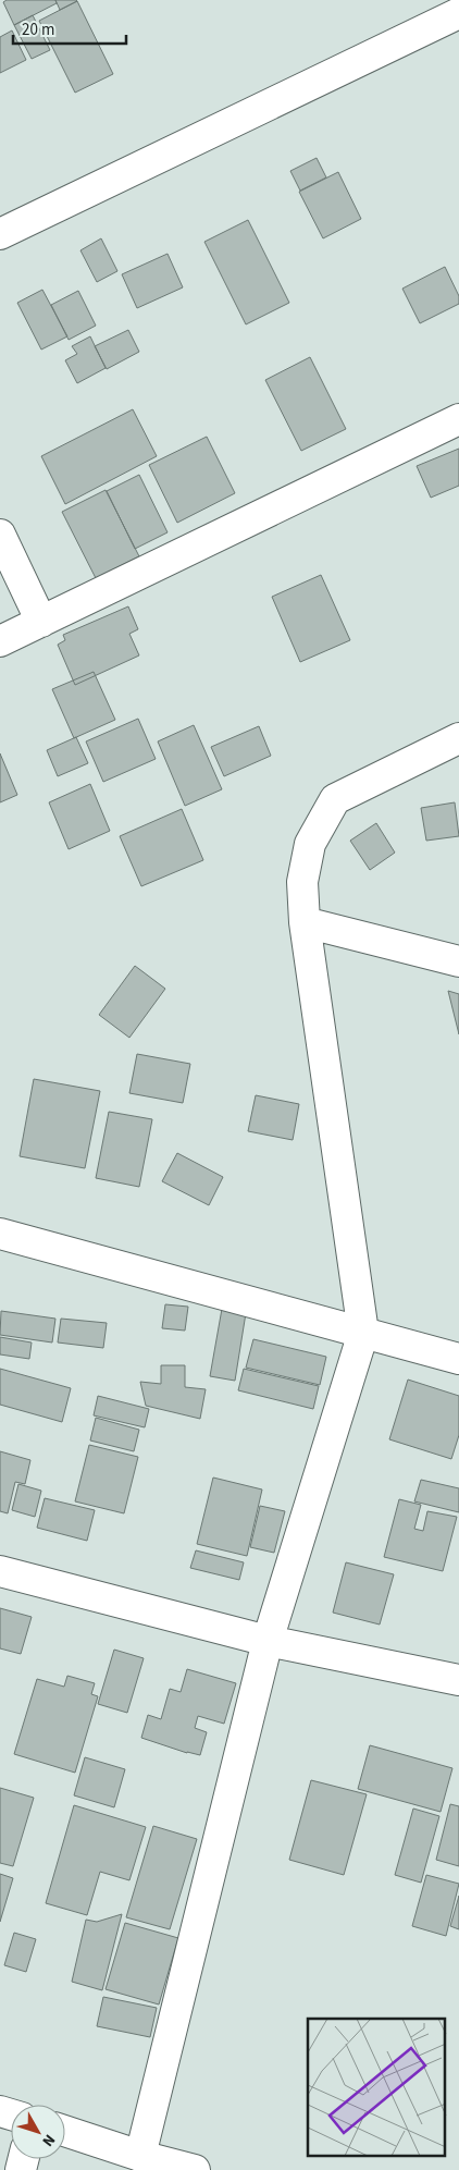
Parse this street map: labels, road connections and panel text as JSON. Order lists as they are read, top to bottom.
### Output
{
  "scale_bar": "20 m",
  "north": "bottom right"
}
